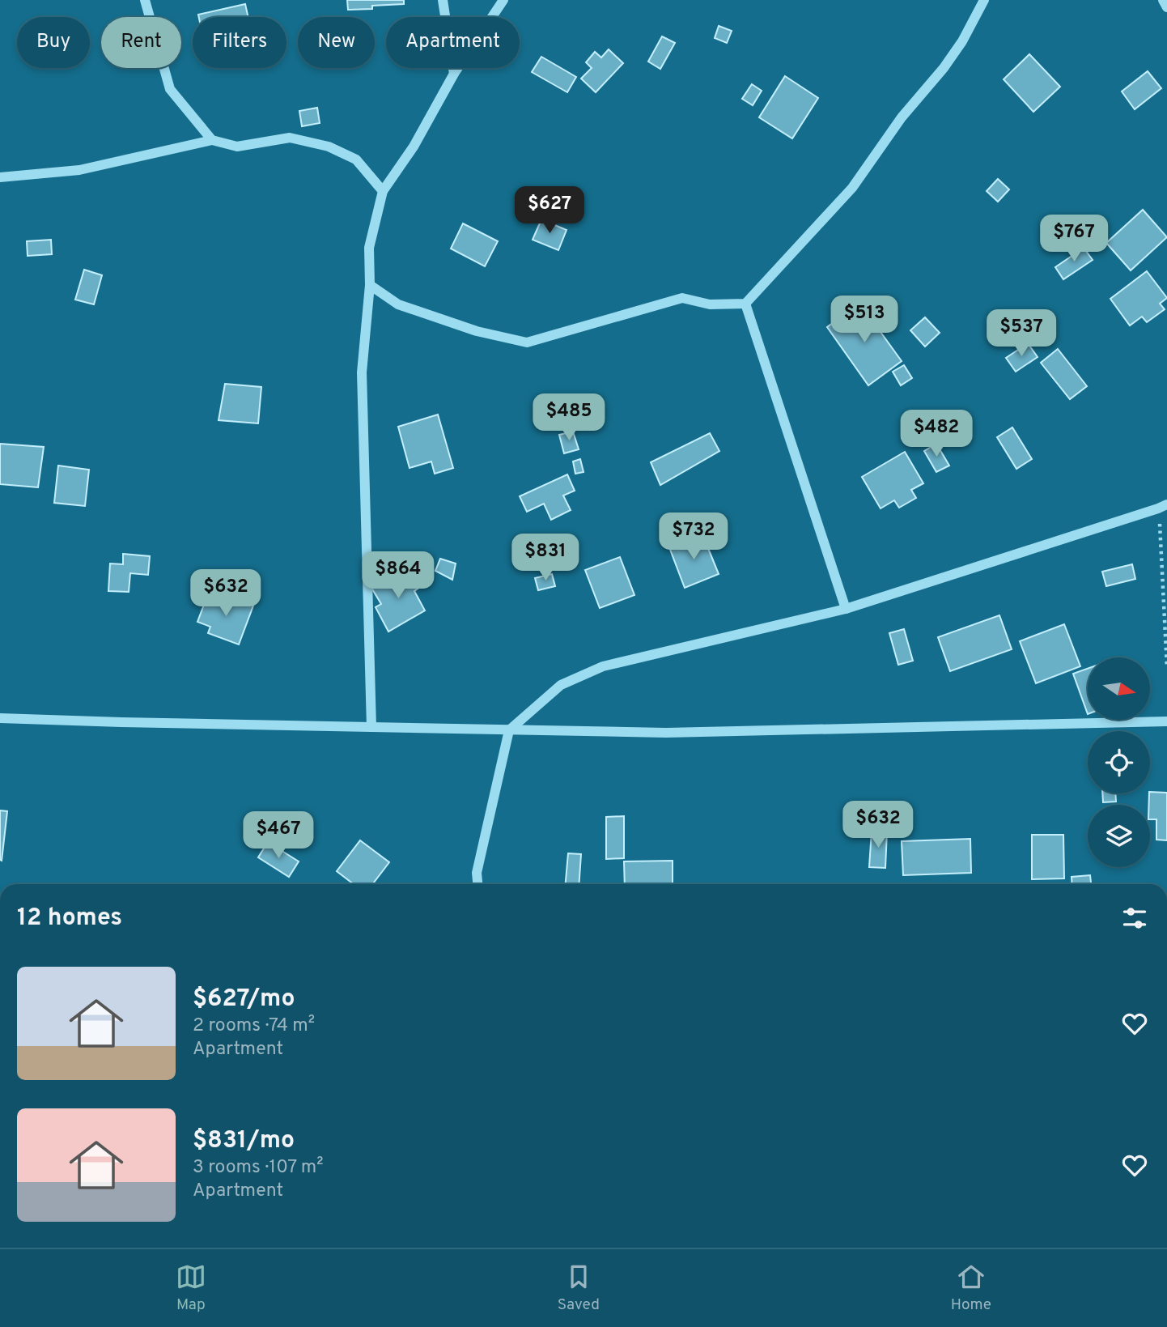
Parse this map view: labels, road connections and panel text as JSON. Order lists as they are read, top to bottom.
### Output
{
  "north": "right",
  "page": {
    "chip": [
      "Buy",
      "Rent",
      "Filters",
      "New",
      "Apartment"
    ],
    "price": [
      "$627",
      "$767",
      "$513",
      "$537",
      "$485",
      "$482",
      "$732",
      "$831",
      "$864",
      "$632",
      "$632",
      "$467"
    ],
    "heading": "12 homes",
    "list": [
      {
        "name": "$627/mo",
        "note": "2 rooms · 74 m² · Apartment"
      },
      {
        "name": "$831/mo",
        "note": "3 rooms · 107 m² · Apartment"
      }
    ],
    "tabs": ["Map", "Saved", "Home"]
  }
}
